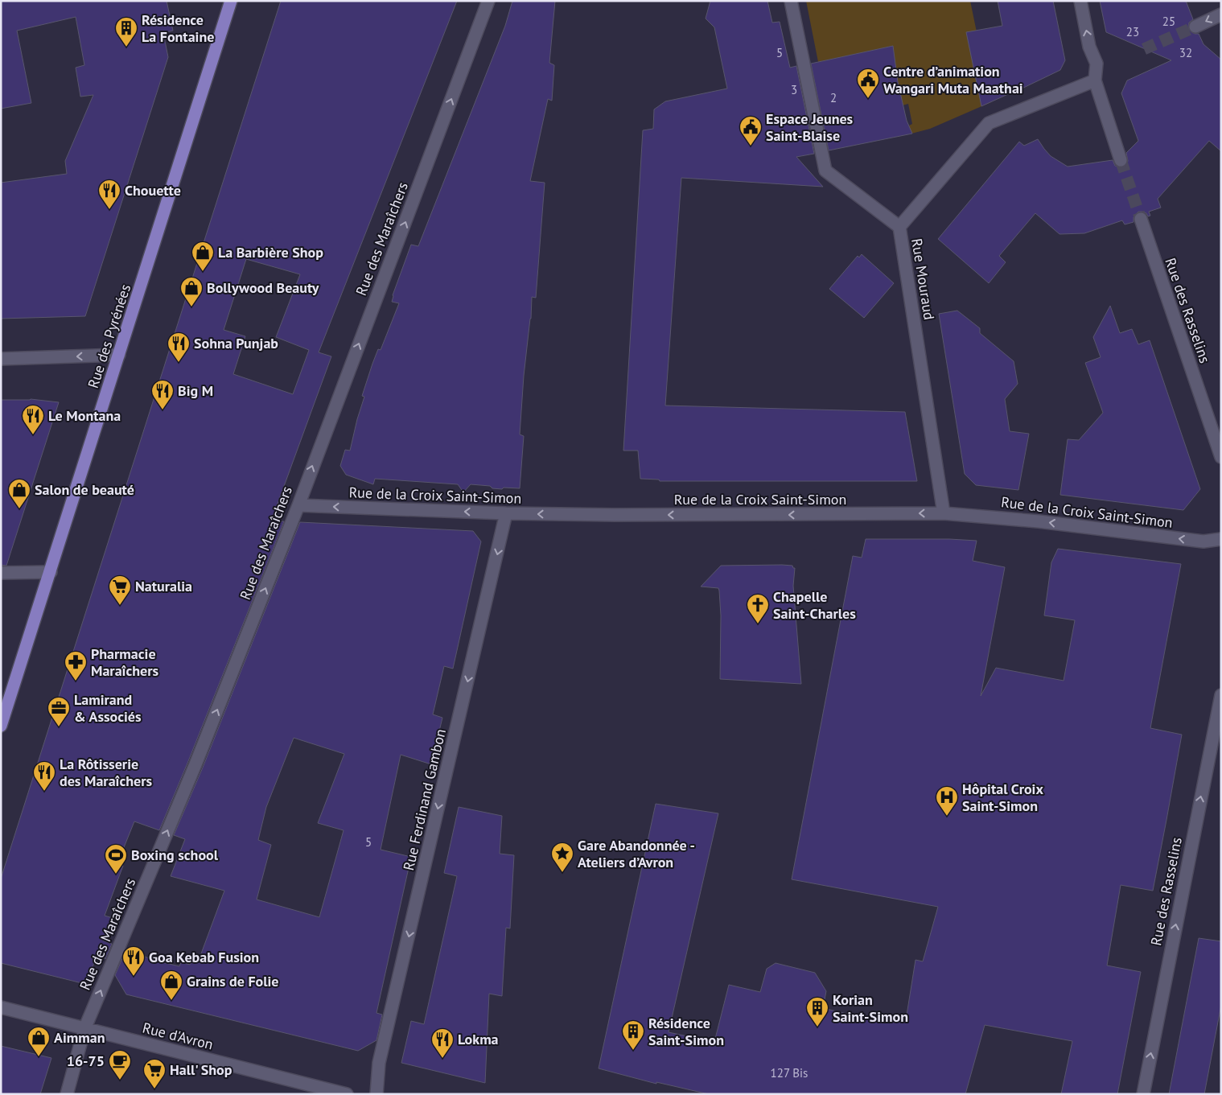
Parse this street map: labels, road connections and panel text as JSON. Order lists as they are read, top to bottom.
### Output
{
  "streets": {
    "main road": ["Rue des Pyrénées"],
    "street": [
      "Rue des Maraîchers",
      "Rue Mouraud",
      "Rue des Rasselins",
      "Rue de la Croix Saint-Simon",
      "Rue Ferdinand Gambon",
      "Rue d'Avron"
    ]
  },
  "crossings": [
    ["Rue des Maraîchers", "Rue de la Croix Saint-Simon"],
    ["Rue des Maraîchers", "Rue d'Avron"],
    ["Rue Mouraud", "Rue de la Croix Saint-Simon"],
    ["Rue de la Croix Saint-Simon", "Rue Ferdinand Gambon"]
  ],
  "one_way": [
    "Rue des Maraîchers",
    "Rue des Rasselins",
    "Rue de la Croix Saint-Simon",
    "Rue Ferdinand Gambon"
  ],
  "places": {
    "building": ["Résidence La Fontaine", "Korian Saint-Simon", "Résidence Saint-Simon"],
    "public building": ["Centre d’animation Wangari Muta Maathai", "Espace Jeunes Saint-Blaise"],
    "restaurant": [
      "Chouette",
      "Sohna Punjab",
      "Big M",
      "Le Montana",
      "La Rôtisserie des Maraîchers",
      "Goa Kebab Fusion",
      "Lokma"
    ],
    "shop": [
      "La Barbière Shop",
      "Bollywood Beauty",
      "Salon de beauté",
      "Grains de Folie",
      "Aimman"
    ],
    "supermarket": ["Naturalia", "Hall' Shop"],
    "church": ["Chapelle Saint-Charles"],
    "pharmacy": ["Pharmacie Maraîchers"],
    "office": ["Lamirand & Associés"],
    "hospital": ["Hôpital Croix Saint-Simon"],
    "place": ["Gare Abandonnée - Ateliers d’Avron"],
    "sports": ["Boxing school"],
    "cafe": ["16-75"]
  },
  "house_numbers": [
    "25",
    "23",
    "5",
    "32",
    "3",
    "2",
    "5",
    "127 Bis"
  ]
}
